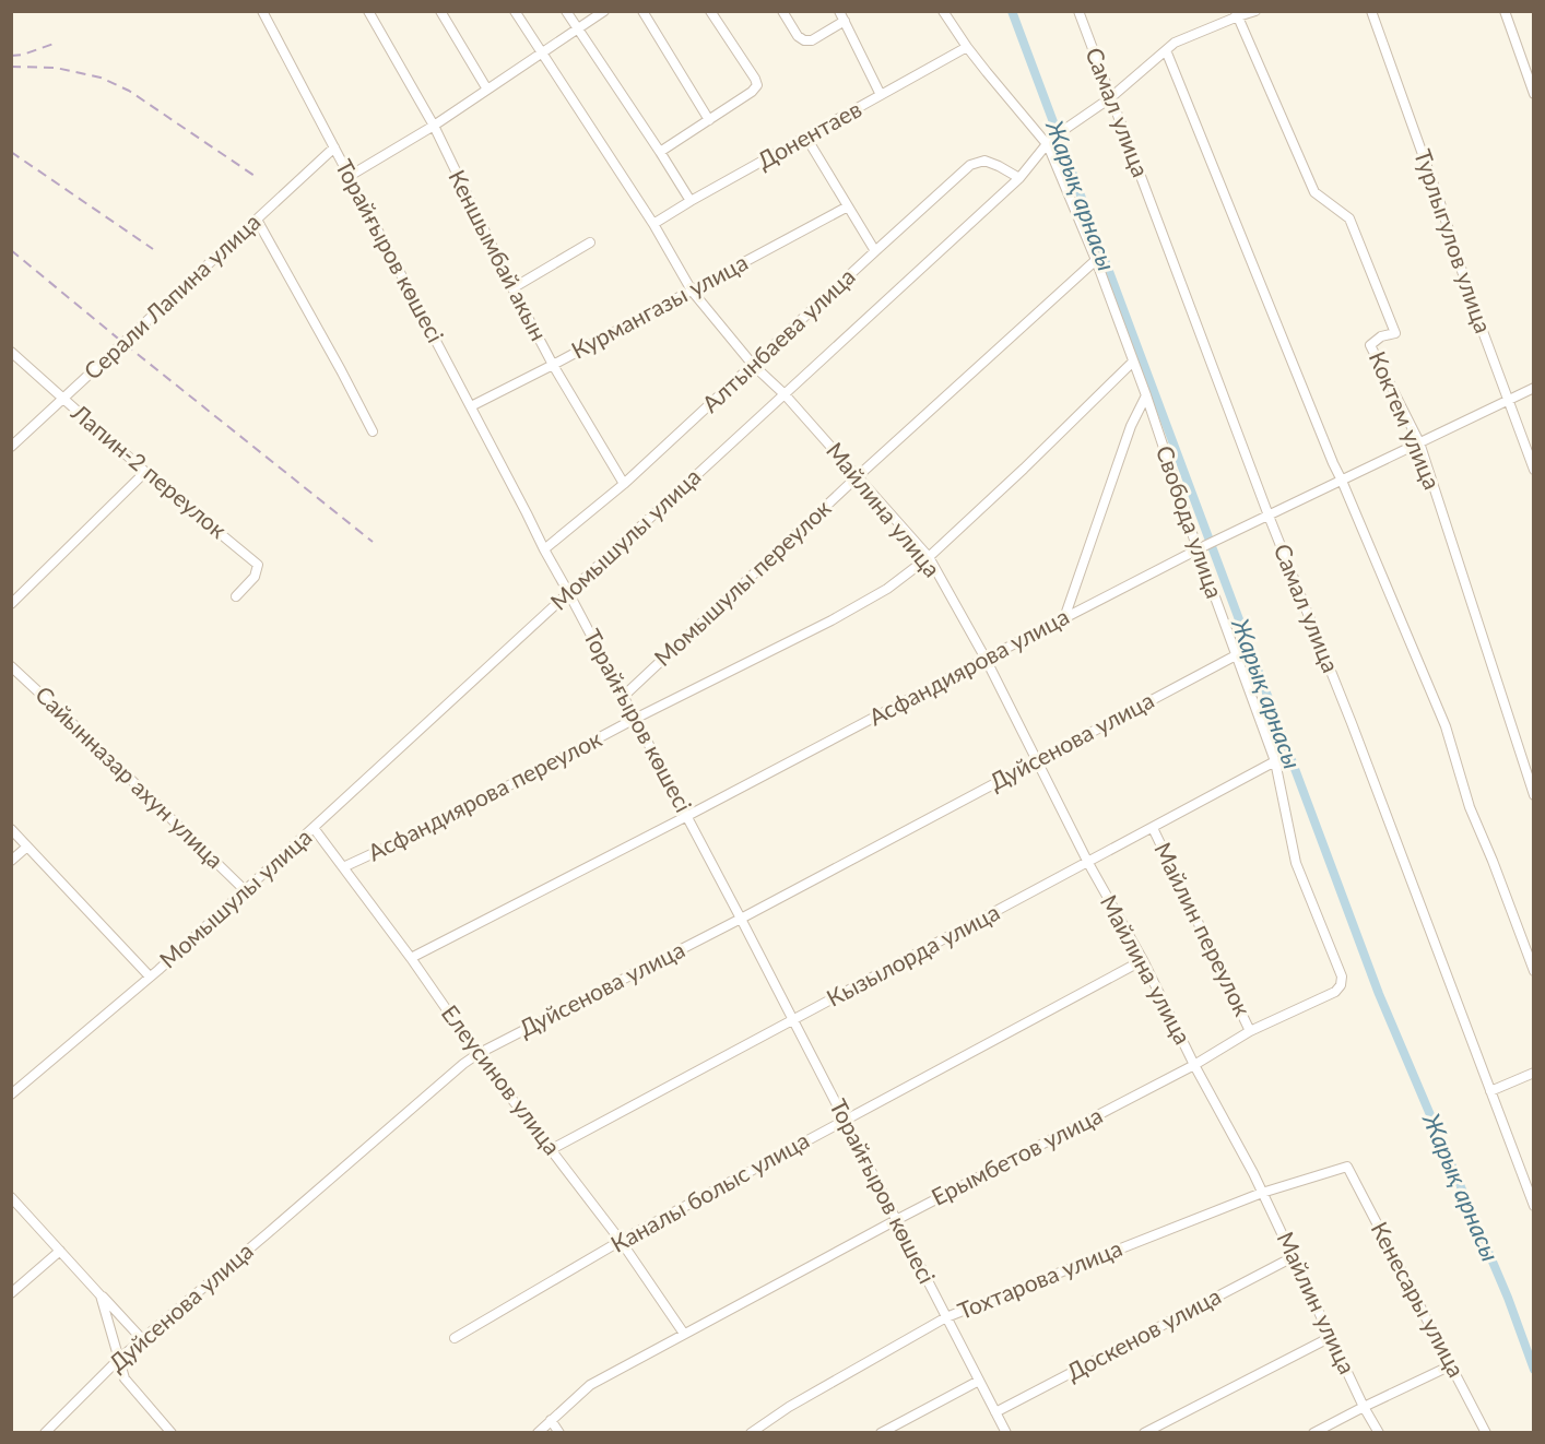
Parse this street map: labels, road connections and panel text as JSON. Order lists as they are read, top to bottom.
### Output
{
  "streets": {
    "street": [
      "Самал улица",
      "Донентаев",
      "Турлыгулов улица",
      "Торайғыров көшесі",
      "Кеншымбай акын",
      "Серали Лапина улица",
      "Курмангазы улица",
      "Алтынбаева улица",
      "Коктем улица",
      "Лапин-2 переулок",
      "Майлина улица",
      "Свобода улица",
      "Момышулы улица",
      "Момышулы переулок",
      "Асфандиярова улица",
      "Дуйсенова улица",
      "Сайынназар ахун улица",
      "Асфандиярова переулок",
      "Майлин переулок",
      "Кызылорда улица",
      "Елеусинов улица",
      "Ерымбетов улица",
      "Каналы болыс улица",
      "Тохтарова улица",
      "Кенесары улица",
      "Майлин улица",
      "Доскенов улица"
    ]
  },
  "crossings": [
    ["Самал улица", "Момышулы улица"],
    ["Самал улица", "Асфандиярова улица"],
    ["Донентаев", "Майлина улица"],
    ["Донентаев", "Свобода улица"],
    ["Турлыгулов улица", "Асфандиярова улица"],
    ["Торайғыров көшесі", "Серали Лапина улица"],
    ["Торайғыров көшесі", "Курмангазы улица"],
    ["Торайғыров көшесі", "Алтынбаева улица"],
    ["Торайғыров көшесі", "Момышулы улица"],
    ["Торайғыров көшесі", "Момышулы переулок"],
    ["Торайғыров көшесі", "Асфандиярова улица"],
    ["Торайғыров көшесі", "Дуйсенова улица"],
    ["Торайғыров көшесі", "Асфандиярова переулок"],
    ["Торайғыров көшесі", "Кызылорда улица"],
    ["Торайғыров көшесі", "Ерымбетов улица"],
    ["Торайғыров көшесі", "Каналы болыс улица"],
    ["Торайғыров көшесі", "Тохтарова улица"],
    ["Торайғыров көшесі", "Доскенов улица"],
    ["Кеншымбай акын", "Курмангазы улица"],
    ["Кеншымбай акын", "Алтынбаева улица"],
    ["Серали Лапина улица", "Лапин-2 переулок"],
    ["Курмангазы улица", "Майлина улица"],
    ["Алтынбаева улица", "Майлина улица"],
    ["Алтынбаева улица", "Момышулы улица"],
    ["Коктем улица", "Момышулы улица"],
    ["Коктем улица", "Асфандиярова улица"],
    ["Майлина улица", "Момышулы улица"],
    ["Майлина улица", "Момышулы переулок"],
    ["Майлина улица", "Асфандиярова улица"],
    ["Майлина улица", "Дуйсенова улица"],
    ["Майлина улица", "Асфандиярова переулок"],
    ["Майлина улица", "Кызылорда улица"],
    ["Майлина улица", "Ерымбетов улица"],
    ["Майлина улица", "Каналы болыс улица"],
    ["Майлина улица", "Майлин улица"],
    ["Свобода улица", "Момышулы улица"],
    ["Свобода улица", "Момышулы переулок"],
    ["Свобода улица", "Асфандиярова улица"],
    ["Свобода улица", "Дуйсенова улица"],
    ["Свобода улица", "Асфандиярова переулок"],
    ["Свобода улица", "Кызылорда улица"],
    ["Свобода улица", "Ерымбетов улица"],
    ["Момышулы улица", "Сайынназар ахун улица"],
    ["Момышулы улица", "Елеусинов улица"],
    ["Асфандиярова улица", "Елеусинов улица"],
    ["Дуйсенова улица", "Елеусинов улица"],
    ["Асфандиярова переулок", "Елеусинов улица"],
    ["Майлин переулок", "Кызылорда улица"],
    ["Майлин переулок", "Ерымбетов улица"],
    ["Кызылорда улица", "Елеусинов улица"],
    ["Елеусинов улица", "Ерымбетов улица"],
    ["Елеусинов улица", "Каналы болыс улица"],
    ["Тохтарова улица", "Кенесары улица"],
    ["Тохтарова улица", "Майлин улица"],
    ["Майлин улица", "Доскенов улица"]
  ],
  "water": ["Жарық арнасы"]
}
